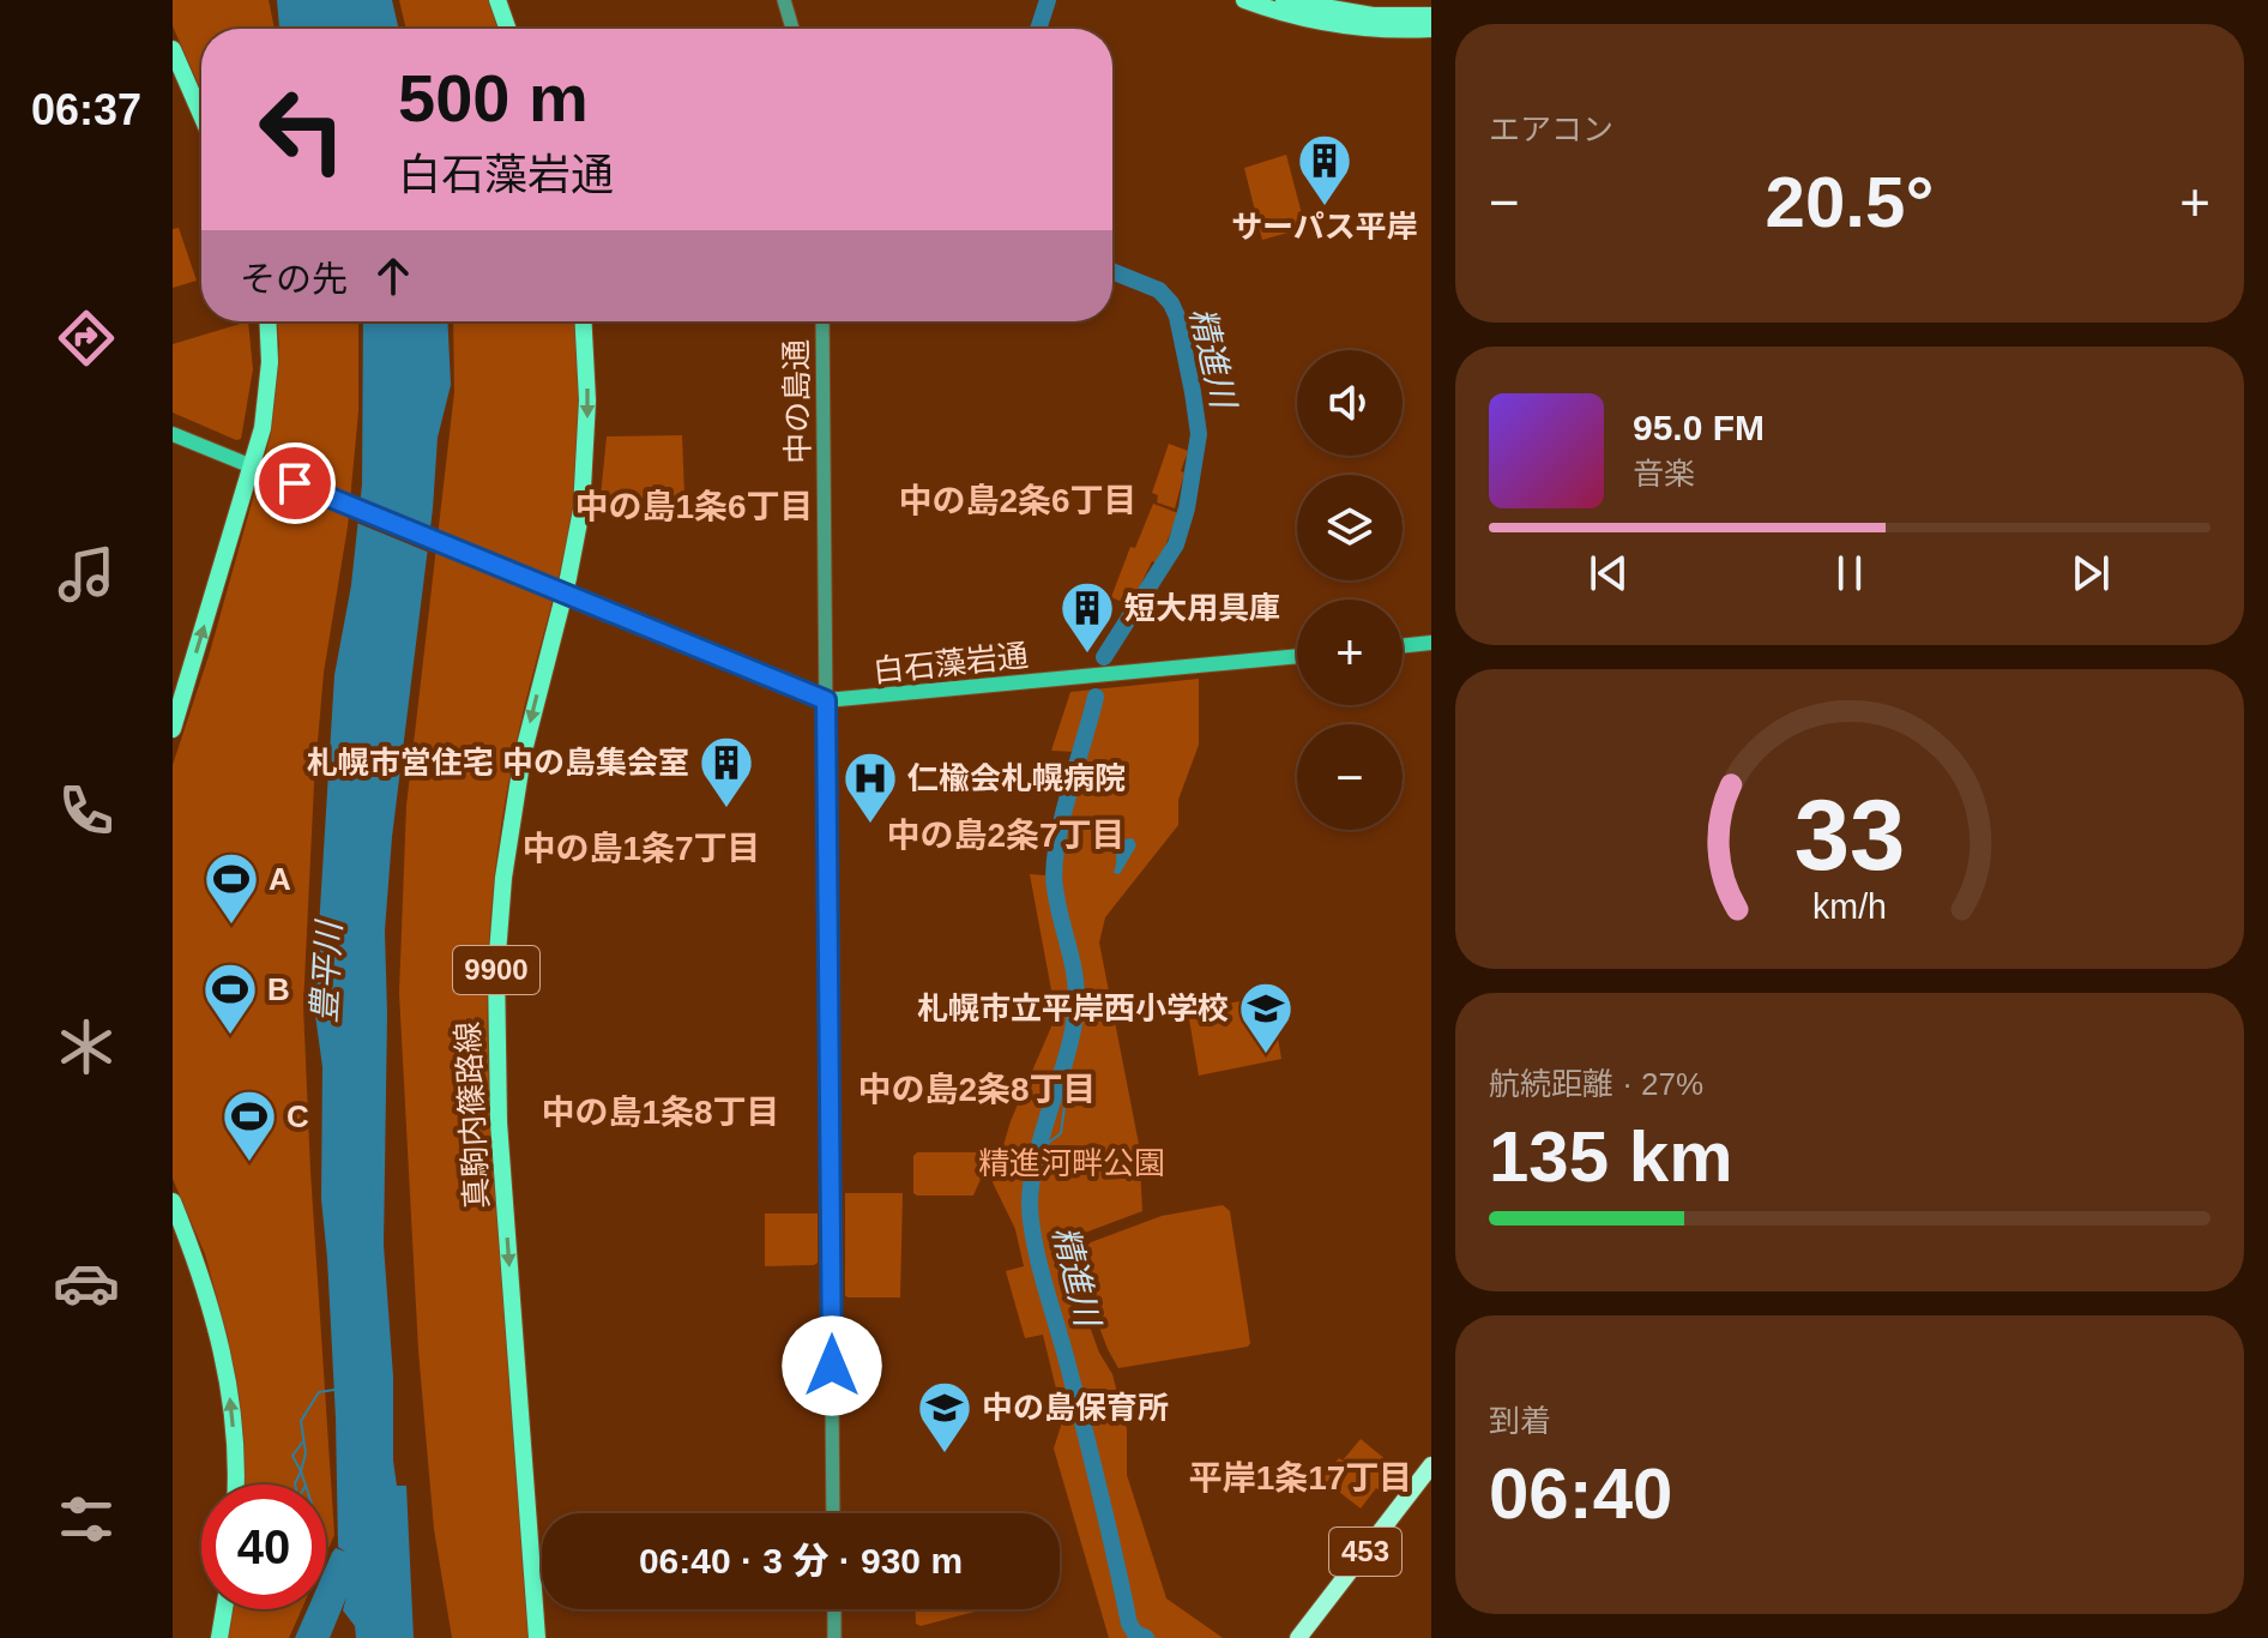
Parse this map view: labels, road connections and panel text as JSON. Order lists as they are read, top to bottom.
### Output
{
  "streets": {
    "highway": ["453"],
    "main road": ["白石藻岩通", "9900", "真駒内篠路線"],
    "street": ["中の島通"]
  },
  "crossings": [
    ["中の島通", "白石藻岩通"],
    ["白石藻岩通", "真駒内篠路線"]
  ],
  "one_way": ["真駒内篠路線"],
  "districts": [
    "中の島2条6丁目",
    "中の島1条6丁目",
    "中の島2条7丁目",
    "中の島1条7丁目",
    "中の島2条8丁目",
    "中の島1条8丁目",
    "平岸1条17丁目"
  ],
  "water": ["精進川", "豊平川"],
  "parks": ["精進河畔公園"],
  "places": {
    "building": ["サーパス平岸", "短大用具庫", "札幌市営住宅 中の島集会室"],
    "hospital": ["仁楡会札幌病院"],
    "sports": ["A", "B", "C"],
    "school or university": ["札幌市立平岸西小学校", "中の島保育所"]
  },
  "page": {
    "tabs": "06:37",
    "tile": [
      "エアコン",
      ["航続距離 · 27%", "135 km"],
      ["到着", "06:40"]
    ],
    "turn": ["500 m", "白石藻岩通"],
    "heat": ["−", "20.5°", "+"],
    "then": "その先",
    "map_buttons": ["+", "−"],
    "song": ["95.0 FM", "音楽"],
    "limit": "40",
    "trip": "06:40 · 3 分 · 930 m",
    "gauge": ["33", "km/h"]
  }
}
